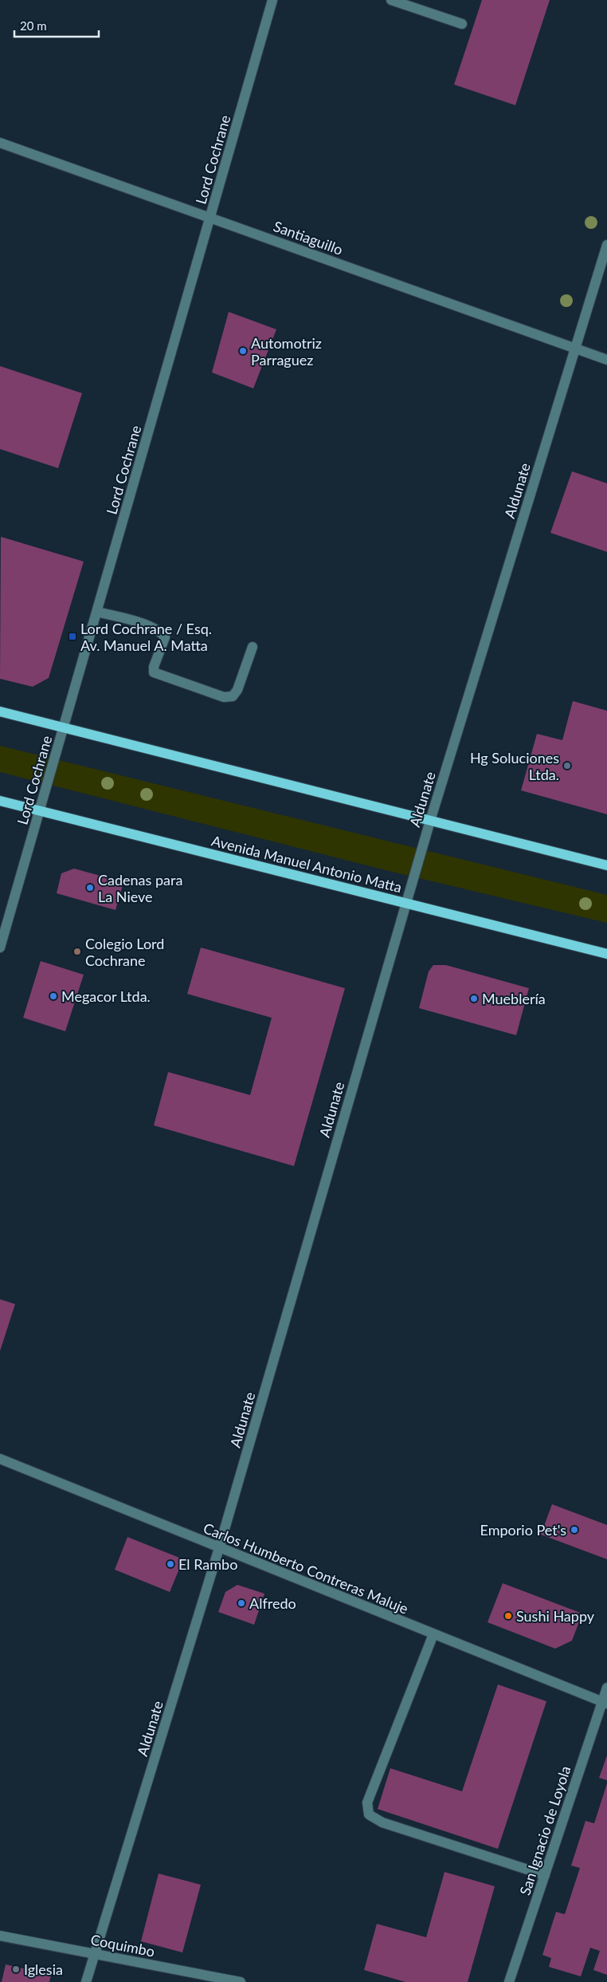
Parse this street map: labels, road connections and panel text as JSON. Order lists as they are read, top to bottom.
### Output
{
  "streets": {
    "main road": ["Avenida Manuel Antonio Matta"],
    "street": [
      "Lord Cochrane",
      "Santiaguillo",
      "Aldunate",
      "Carlos Humberto Contreras Maluje",
      "San Ignacio de Loyola",
      "Coquimbo"
    ]
  },
  "crossings": [
    ["Lord Cochrane", "Santiaguillo"],
    ["Lord Cochrane", "Avenida Manuel Antonio Matta"],
    ["Santiaguillo", "Aldunate"],
    ["Aldunate", "Avenida Manuel Antonio Matta"],
    ["Aldunate", "Carlos Humberto Contreras Maluje"],
    ["Aldunate", "Coquimbo"],
    ["Carlos Humberto Contreras Maluje", "San Ignacio de Loyola"]
  ],
  "places": {
    "other": [
      "Automotriz Parraguez",
      "Hg Soluciones Ltda.",
      "Cadenas para La Nieve",
      "Colegio Lord Cochrane",
      "Megacor Ltda.",
      "Mueblería",
      "Emporio Pet's",
      "El Rambo",
      "Alfredo",
      "Sushi Happy",
      "Iglesia"
    ],
    "transit": ["Lord Cochrane / Esq. Av. Manuel A. Matta"]
  },
  "scale_bar": "20 m"
}
